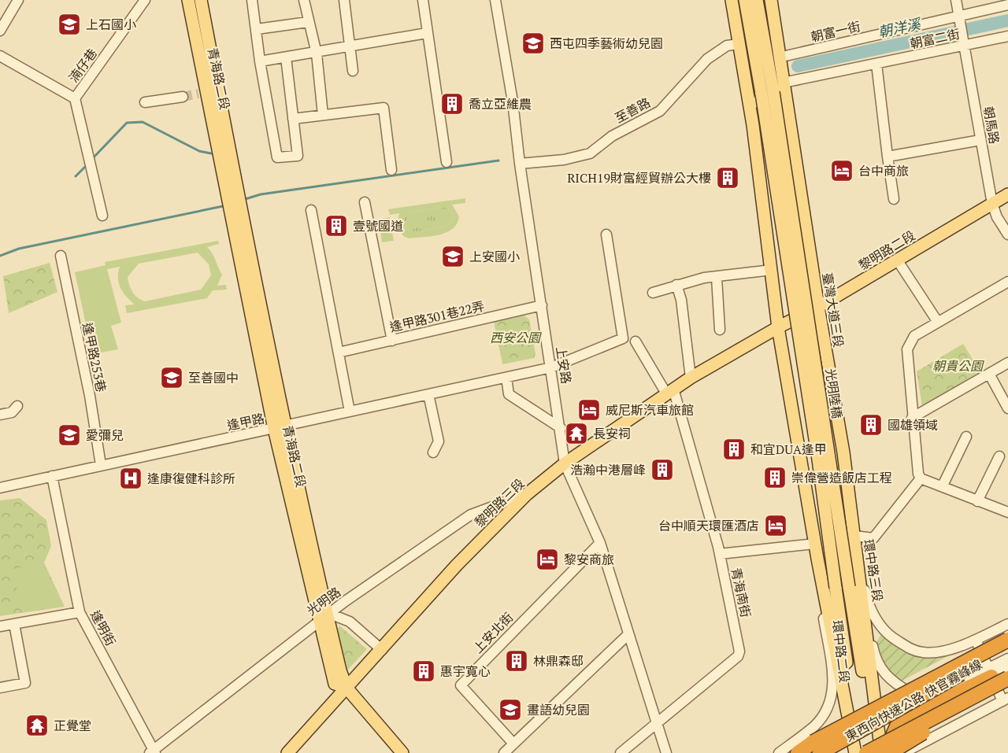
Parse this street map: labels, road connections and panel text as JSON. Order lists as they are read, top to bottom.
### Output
{
  "streets": {
    "highway": ["東西向快速公路 快官霧峰線"],
    "main road": [
      "青海路二段",
      "黎明路二段",
      "臺灣大道三段",
      "光明陸橋",
      "黎明路三段"
    ],
    "street": [
      "朝富一街",
      "朝富二街",
      "湳仔巷",
      "至善路",
      "朝馬路",
      "逢甲路301巷22弄",
      "逢甲路253巷",
      "上安路",
      "逢甲路",
      "環中路三段",
      "青海南街",
      "光明路",
      "逢明街",
      "上安北街",
      "環中路二段"
    ]
  },
  "crossings": [
    ["朝富一街", "朝馬路"],
    ["朝富一街", "臺灣大道三段"],
    ["朝富二街", "朝馬路"],
    ["朝富二街", "臺灣大道三段"],
    ["青海路二段", "逢甲路"],
    ["青海路二段", "黎明路三段"],
    ["青海路二段", "光明路"],
    ["至善路", "上安路"],
    ["朝馬路", "黎明路二段"],
    ["黎明路二段", "臺灣大道三段"],
    ["黎明路二段", "黎明路三段"],
    ["臺灣大道三段", "光明陸橋"],
    ["臺灣大道三段", "環中路三段"],
    ["臺灣大道三段", "東西向快速公路 快官霧峰線"],
    ["逢甲路301巷22弄", "上安路"],
    ["逢甲路253巷", "逢甲路"],
    ["上安路", "逢甲路"],
    ["上安路", "黎明路三段"],
    ["上安路", "青海南街"],
    ["上安路", "上安北街"],
    ["光明陸橋", "東西向快速公路 快官霧峰線"],
    ["逢甲路", "逢明街"],
    ["黎明路三段", "青海南街"],
    ["黎明路三段", "光明路"],
    ["光明路", "逢明街"]
  ],
  "water": ["朝洋溪"],
  "parks": ["西安公園", "朝貴公園"],
  "places": {
    "school or university": [
      "上石國小",
      "西屯四季藝術幼兒園",
      "上安國小",
      "至善國中",
      "愛彌兒",
      "畫語幼兒園"
    ],
    "building": [
      "喬立亞維農",
      "RICH19財富經貿辦公大樓",
      "壹號國道",
      "國雄領域",
      "和宜DUA逢甲",
      "浩瀚中港層峰",
      "崇偉營造飯店工程",
      "林鼎森邸",
      "惠宇寬心"
    ],
    "hotel": [
      "台中商旅",
      "威尼斯汽車旅館",
      "台中順天環匯酒店",
      "黎安商旅"
    ],
    "temple": ["長安祠", "正覺堂"],
    "hospital": ["逢康復健科診所"]
  }
}
